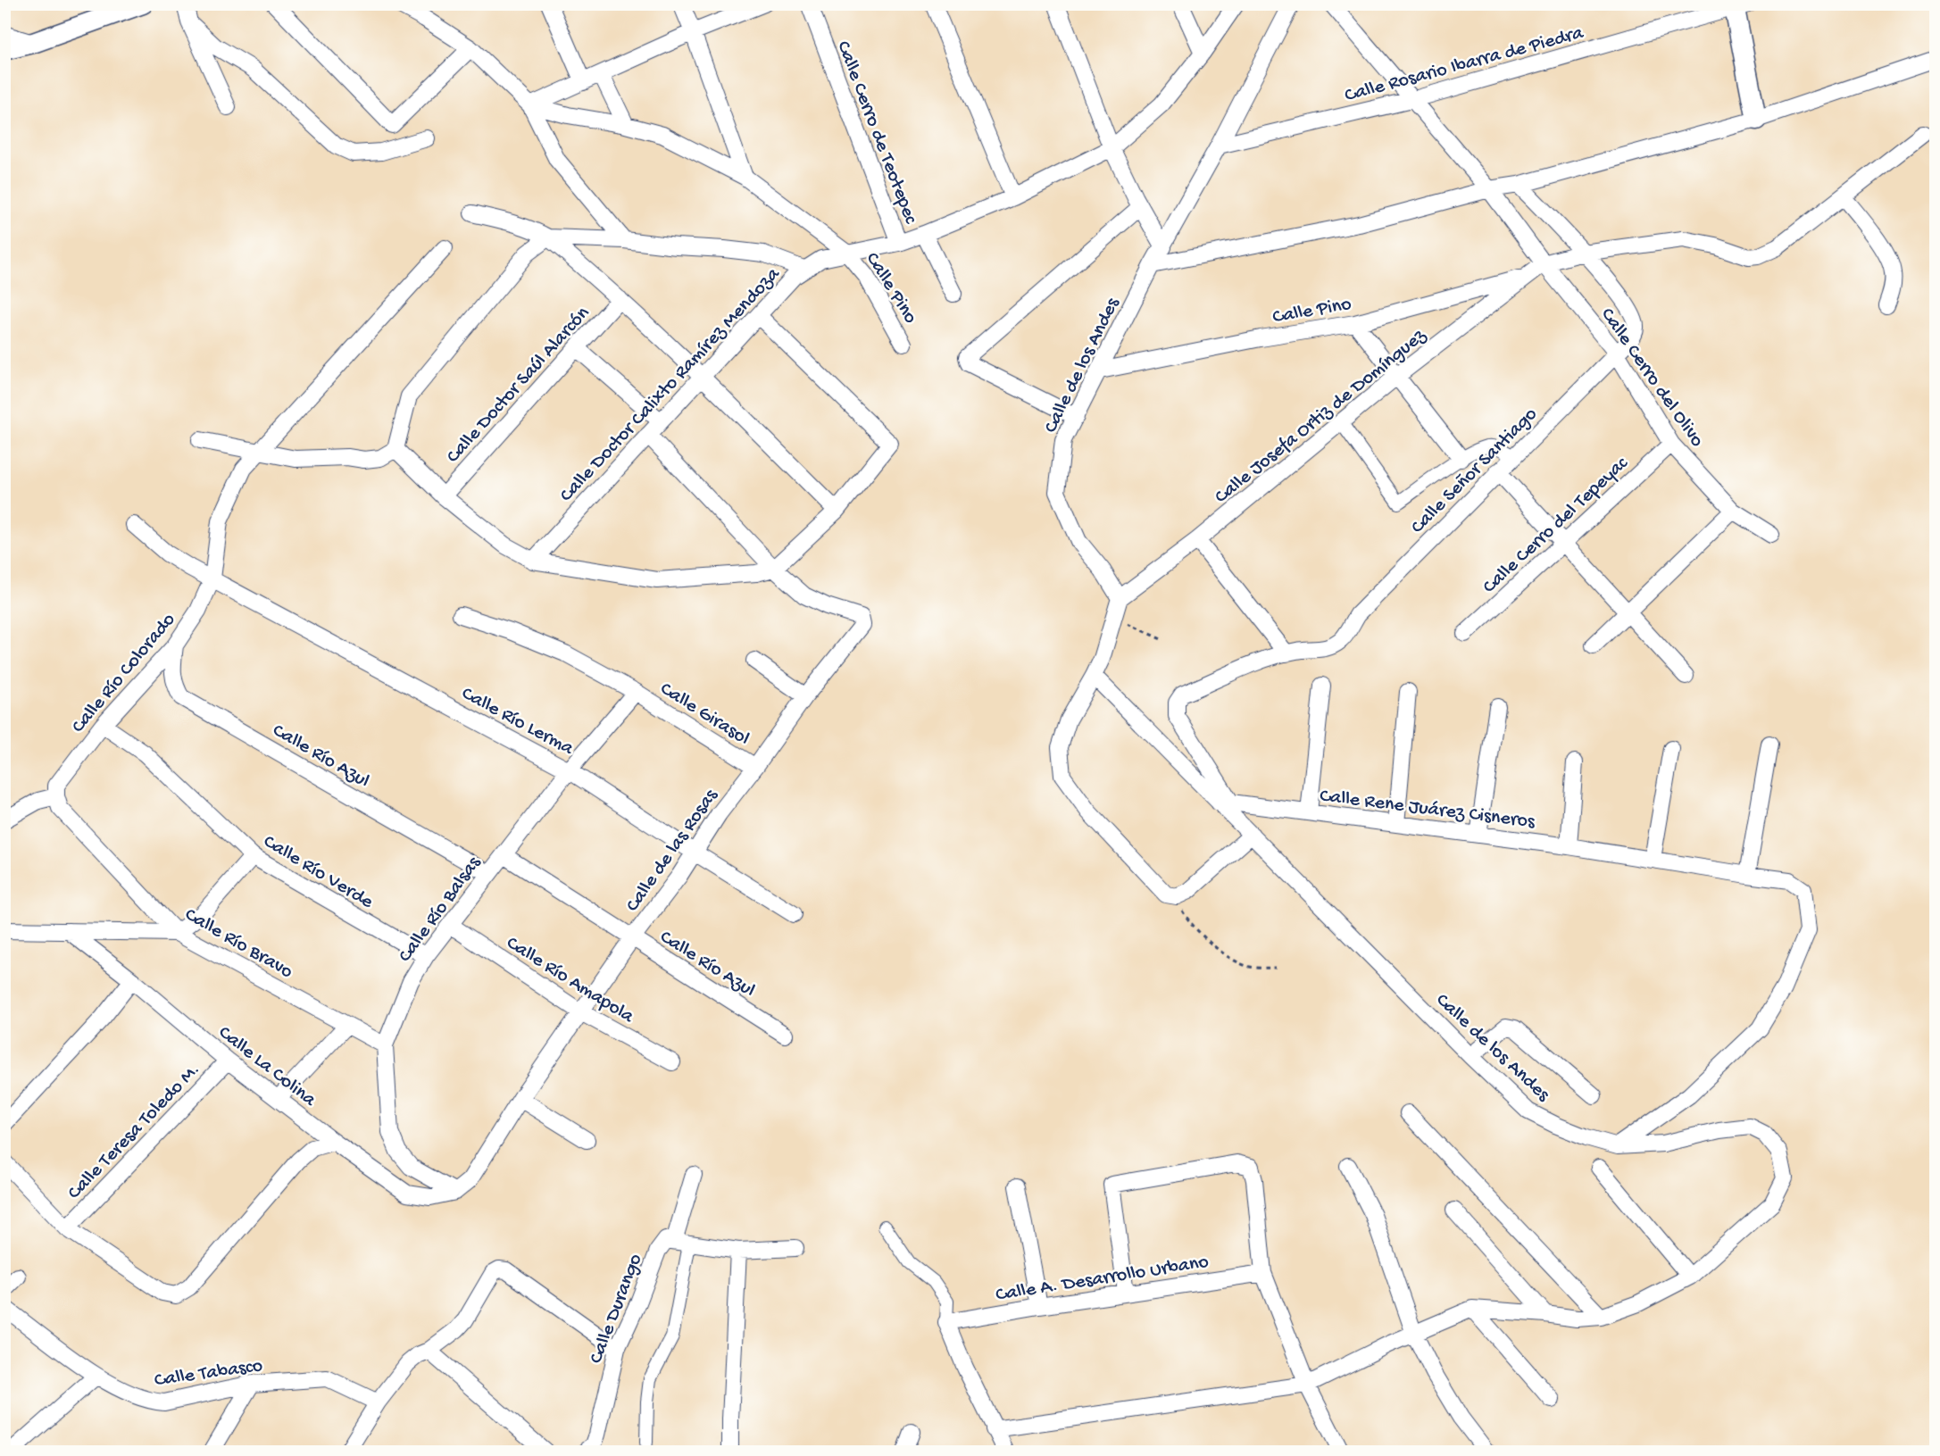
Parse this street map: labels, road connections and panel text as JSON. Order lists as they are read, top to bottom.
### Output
{
  "streets": {
    "street": [
      "Calle Rosario Ibarra de Piedra",
      "Calle Cerro de Teotepec",
      "Calle Pino",
      "Calle de los Andes",
      "Calle Cerro del Olivo",
      "Calle Doctor Saúl Alarcón",
      "Calle Doctor Calixto Ramírez Mendoza",
      "Calle Josefa Ortiz de Domínguez",
      "Calle Señor Santiago",
      "Calle Cerro del Tepeyac",
      "Calle Río Colorado",
      "Calle Girasol",
      "Calle Río Lerma",
      "Calle Río Azul",
      "Calle Rene Juárez Cisneros",
      "Calle de las Rosas",
      "Calle Río Verde",
      "Calle Río Balsas",
      "Calle Río Bravo",
      "Calle Río Amapola",
      "Calle La Colina",
      "Calle Teresa Toledo M.",
      "Calle A. Desarrollo Urbano",
      "Calle Durango",
      "Calle Tabasco"
    ]
  },
  "crossings": [
    ["Calle Rosario Ibarra de Piedra", "Calle de los Andes"],
    ["Calle Rosario Ibarra de Piedra", "Calle Cerro del Olivo"],
    ["Calle Cerro de Teotepec", "Calle Doctor Calixto Ramírez Mendoza"],
    ["Calle Pino", "Calle de los Andes"],
    ["Calle Pino", "Calle Doctor Calixto Ramírez Mendoza"],
    ["Calle Pino", "Calle Josefa Ortiz de Domínguez"],
    ["Calle de los Andes", "Calle Josefa Ortiz de Domínguez"],
    ["Calle de los Andes", "Calle Señor Santiago"],
    ["Calle de los Andes", "Calle Rene Juárez Cisneros"],
    ["Calle Cerro del Olivo", "Calle Josefa Ortiz de Domínguez"],
    ["Calle Cerro del Olivo", "Calle Señor Santiago"],
    ["Calle Cerro del Olivo", "Calle Cerro del Tepeyac"],
    ["Calle Señor Santiago", "Calle Rene Juárez Cisneros"],
    ["Calle Río Colorado", "Calle Río Lerma"],
    ["Calle Río Colorado", "Calle Río Azul"],
    ["Calle Río Colorado", "Calle Río Verde"],
    ["Calle Río Colorado", "Calle Río Bravo"],
    ["Calle Girasol", "Calle de las Rosas"],
    ["Calle Girasol", "Calle Río Balsas"],
    ["Calle Río Lerma", "Calle de las Rosas"],
    ["Calle Río Lerma", "Calle Río Balsas"],
    ["Calle Río Azul", "Calle de las Rosas"],
    ["Calle Río Azul", "Calle Río Balsas"],
    ["Calle de las Rosas", "Calle Río Balsas"],
    ["Calle de las Rosas", "Calle Río Amapola"],
    ["Calle de las Rosas", "Calle La Colina"],
    ["Calle Río Verde", "Calle Río Balsas"],
    ["Calle Río Balsas", "Calle Río Bravo"],
    ["Calle Río Balsas", "Calle Río Amapola"],
    ["Calle Río Balsas", "Calle La Colina"],
    ["Calle La Colina", "Calle Teresa Toledo M."]
  ]
}
